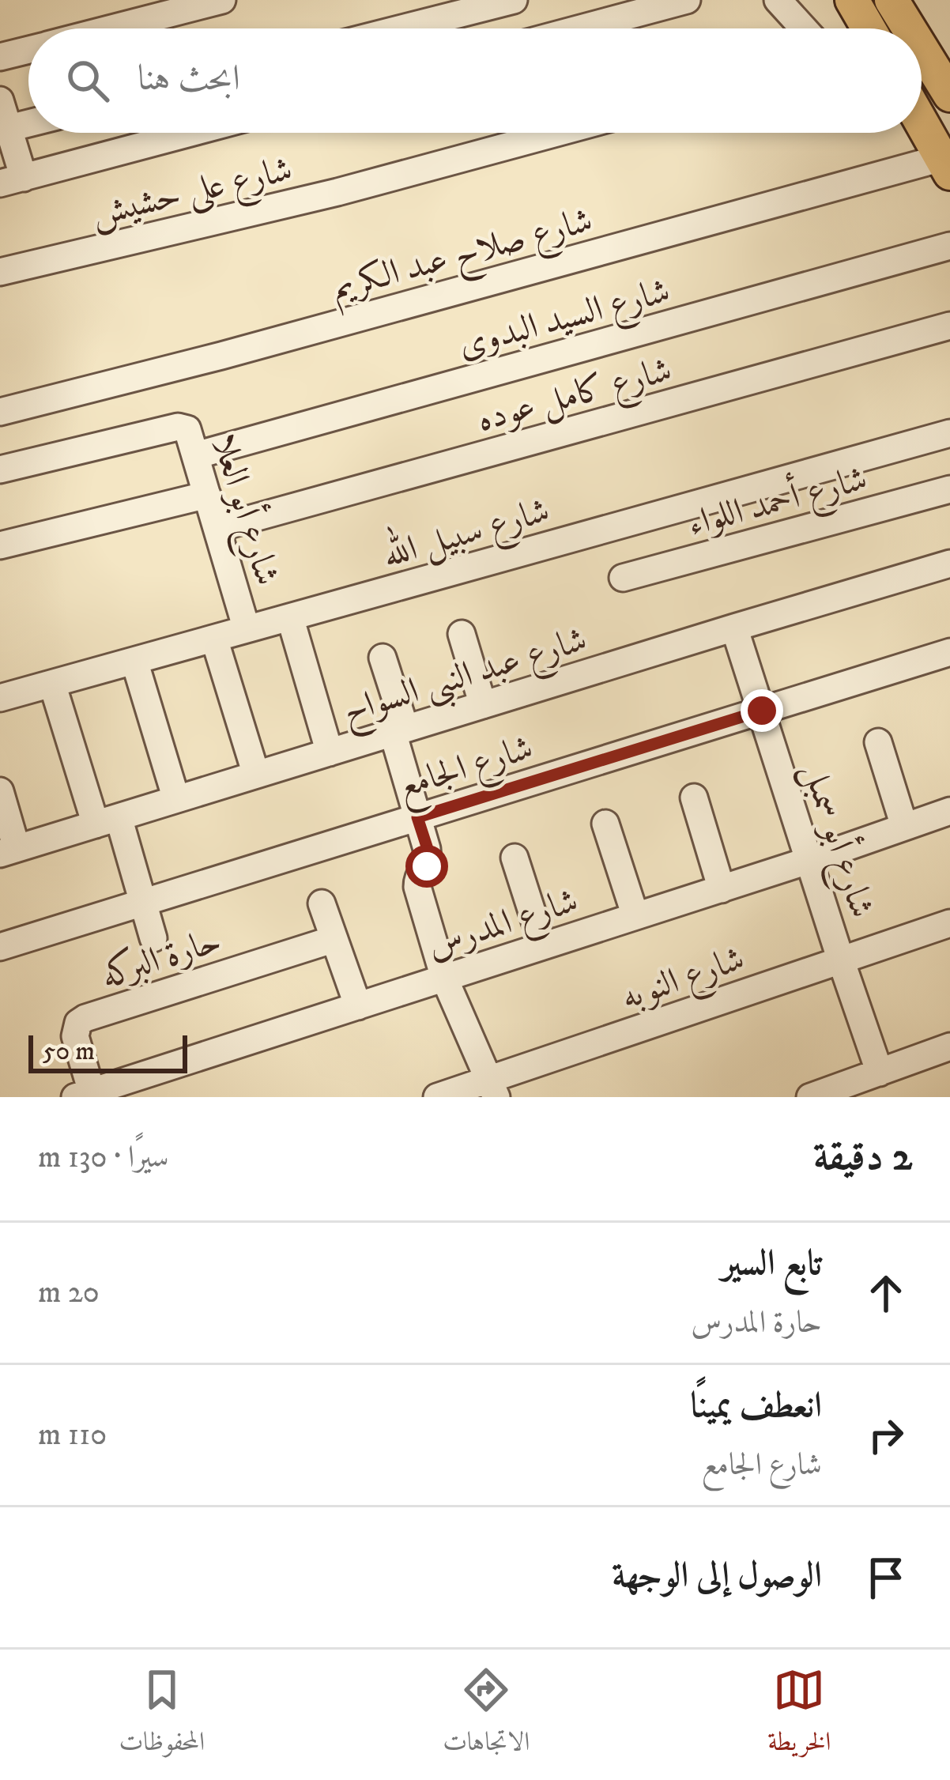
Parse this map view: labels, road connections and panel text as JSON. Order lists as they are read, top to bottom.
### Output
{
  "streets": {
    "street": [
      "شارع على حشيش",
      "شارع صلاح عبد الكريم",
      "شارع السيد البدوى",
      "شارع كامل عوده",
      "شارع أحمد اللواء",
      "شارع أبو العلا",
      "شارع سبيل الله",
      "شارع عبد النبى السواح",
      "شارع الجامع",
      "شارع أبو سمبل",
      "شارع المدرس",
      "حارة البركه",
      "شارع النوبه"
    ]
  },
  "crossings": [
    ["شارع السيد البدوى", "شارع أبو العلا"],
    ["شارع كامل عوده", "شارع أبو العلا"],
    ["شارع أبو العلا", "شارع سبيل الله"],
    ["شارع عبد النبى السواح", "شارع أبو سمبل"],
    ["شارع الجامع", "شارع أبو سمبل"],
    ["شارع أبو سمبل", "شارع المدرس"],
    ["شارع أبو سمبل", "شارع النوبه"],
    ["شارع المدرس", "حارة البركه"]
  ],
  "scale_bar": "50 m",
  "page": {
    "search": "ابحث هنا",
    "scale": "50 m",
    "heading": ["2 دقيقة", "سيرًا · 130 m"],
    "list": [
      ["تابع السير", "حارة المدرس", "20 m"],
      ["انعطف يمينًا", "شارع الجامع", "110 m"],
      "الوصول إلى الوجهة"
    ],
    "nav": ["الخريطة", "الاتجاهات", "المحفوظات"]
  }
}
